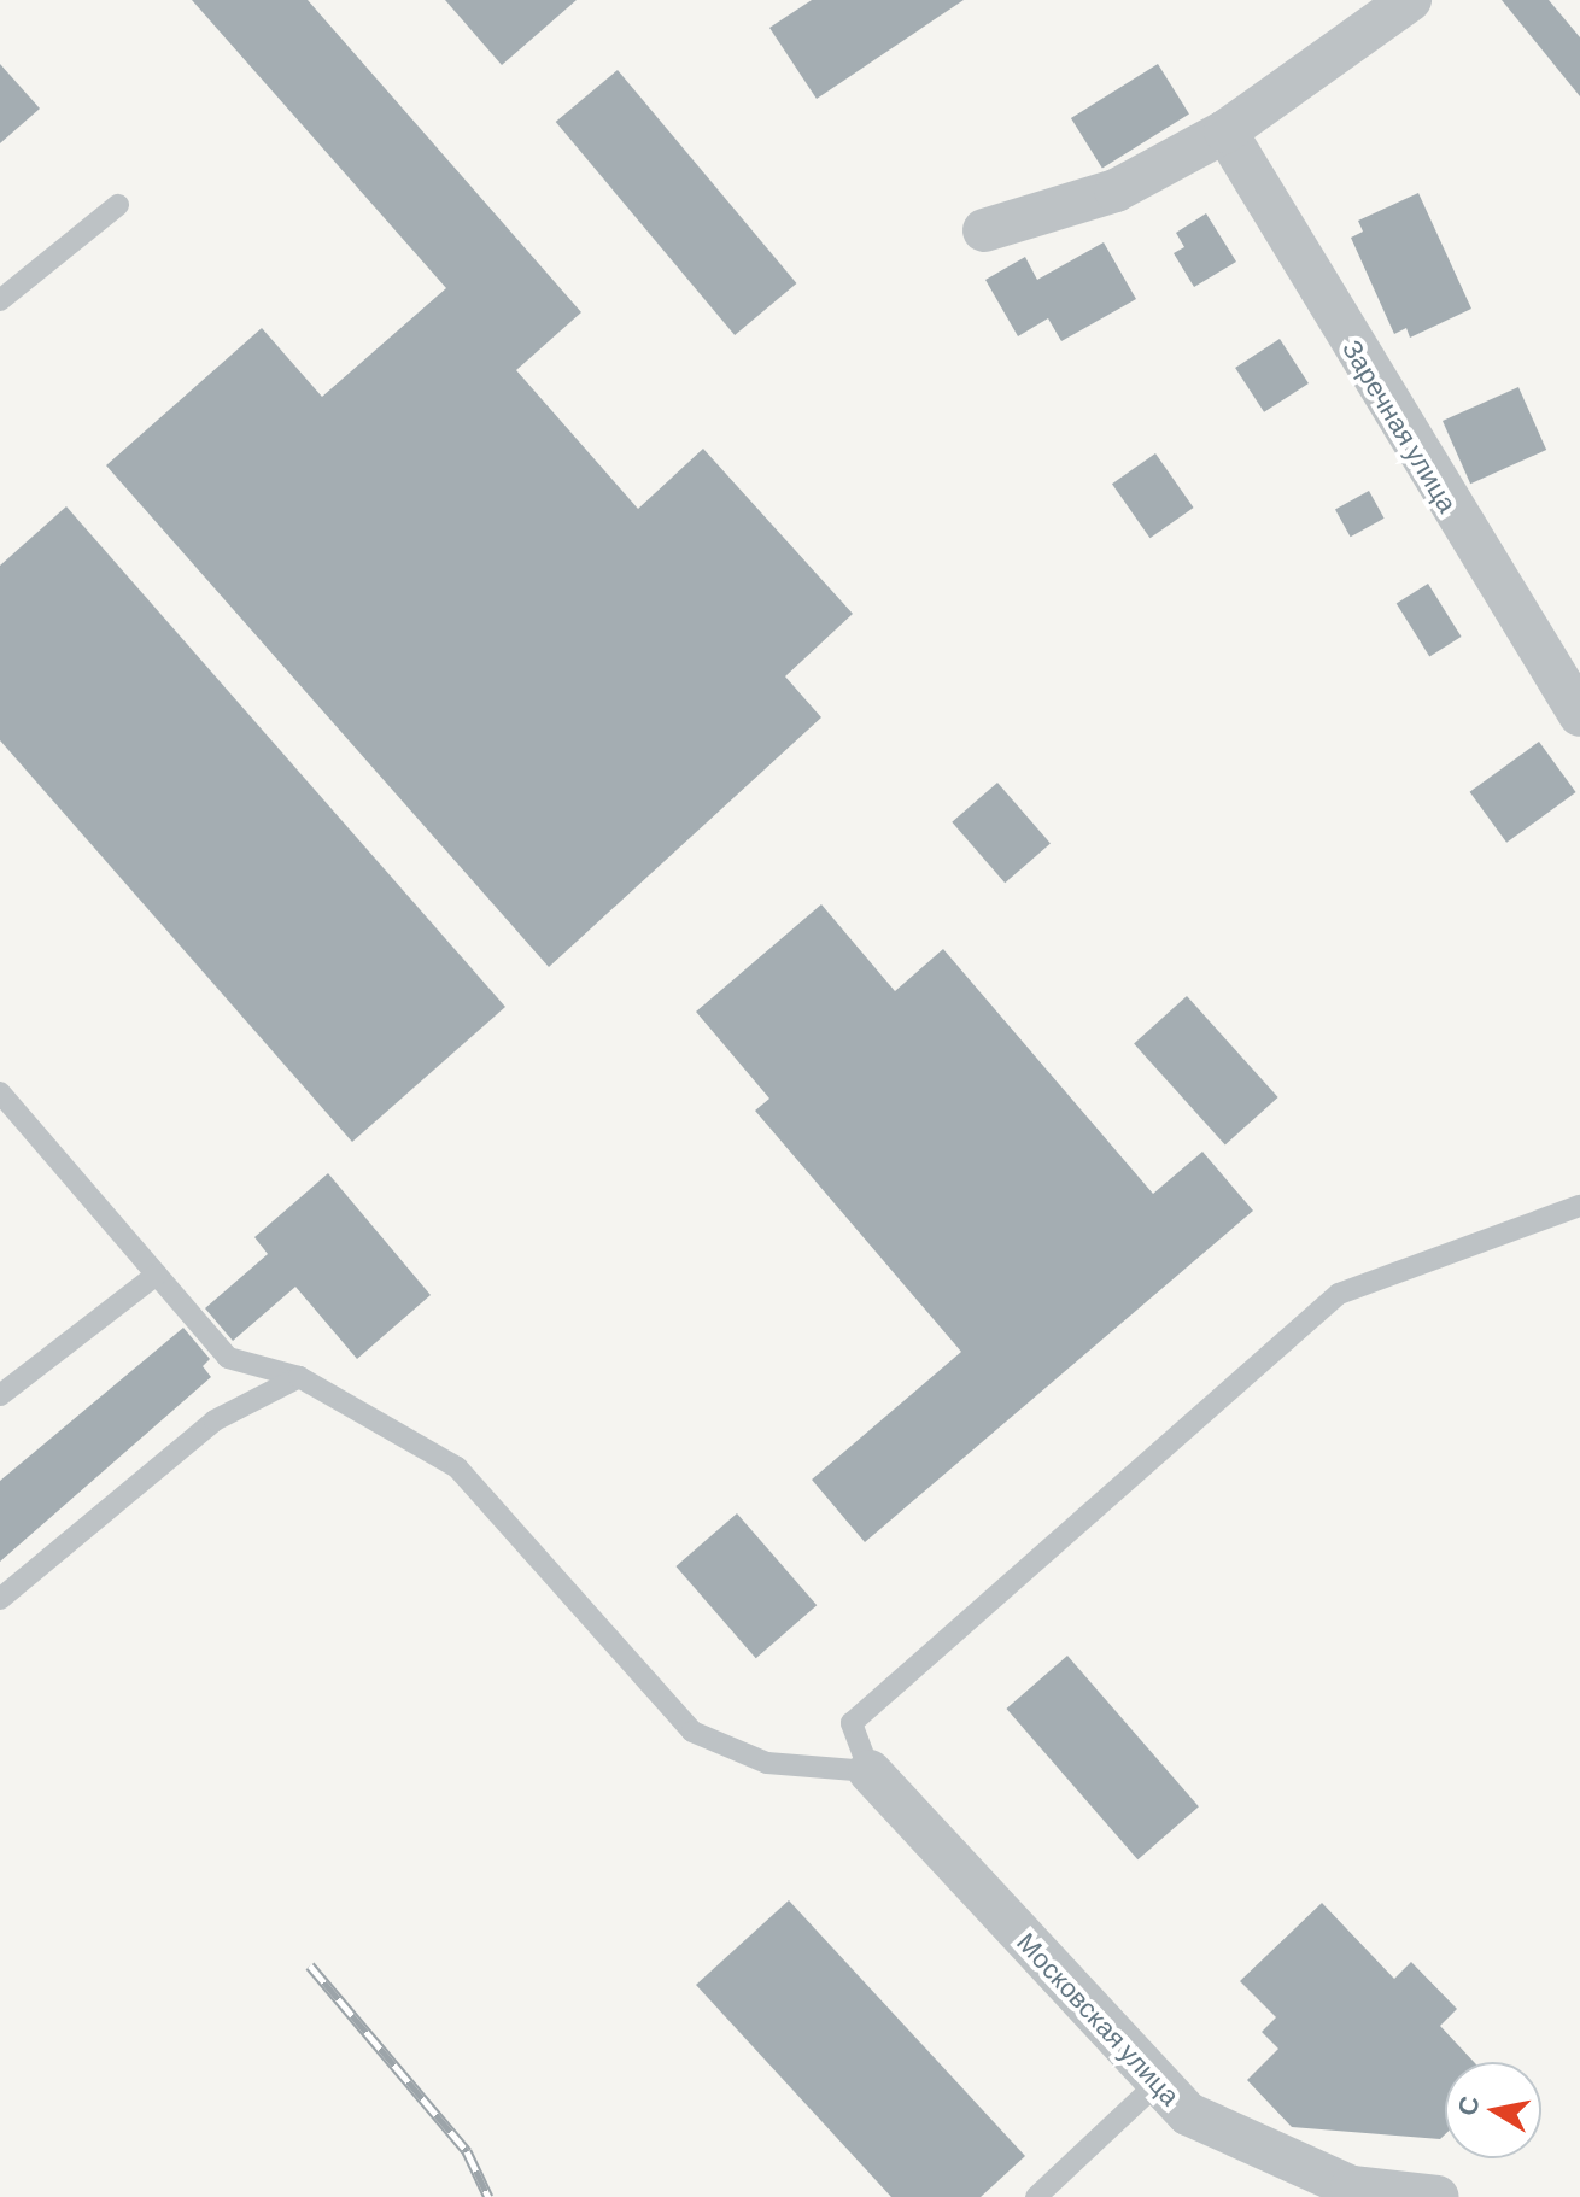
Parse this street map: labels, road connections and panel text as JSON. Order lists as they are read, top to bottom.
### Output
{
  "streets": {
    "street": ["Заречная улица", "Московская улица"]
  },
  "north": "left"
}
